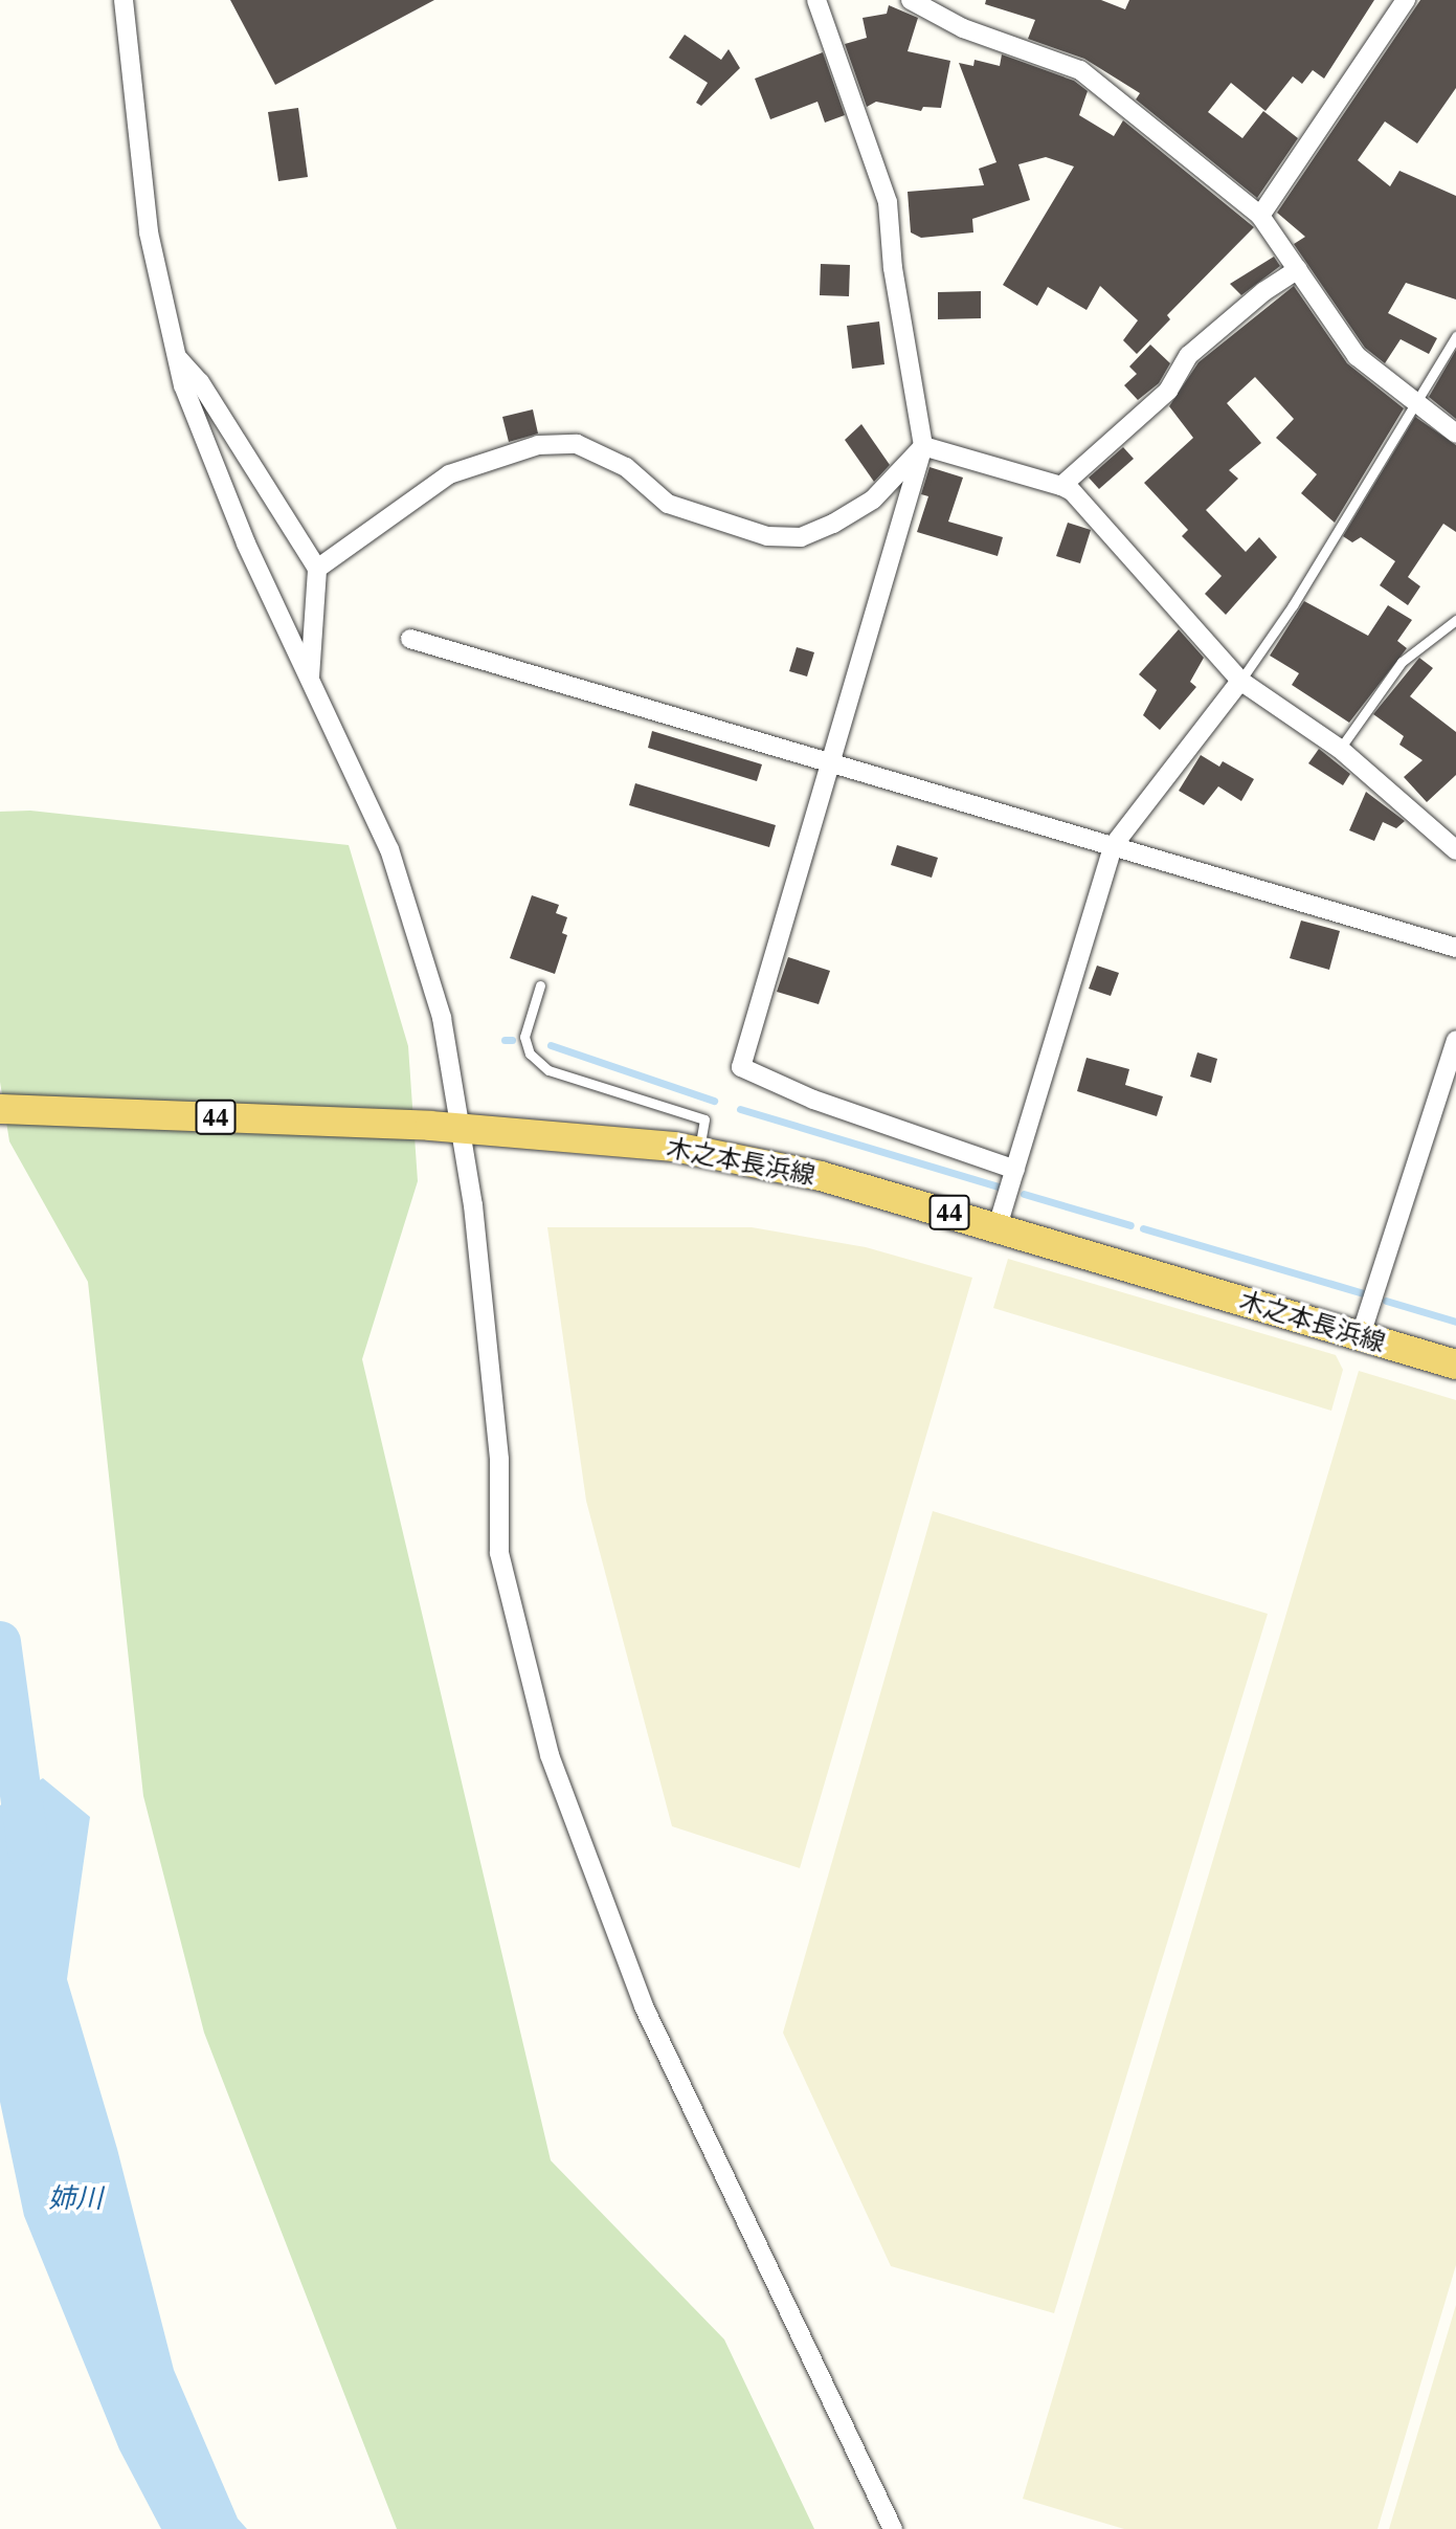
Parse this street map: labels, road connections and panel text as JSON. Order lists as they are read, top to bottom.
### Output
{
  "streets": {
    "main road": ["44", "木之本長浜線"]
  },
  "water": ["姉川"]
}
